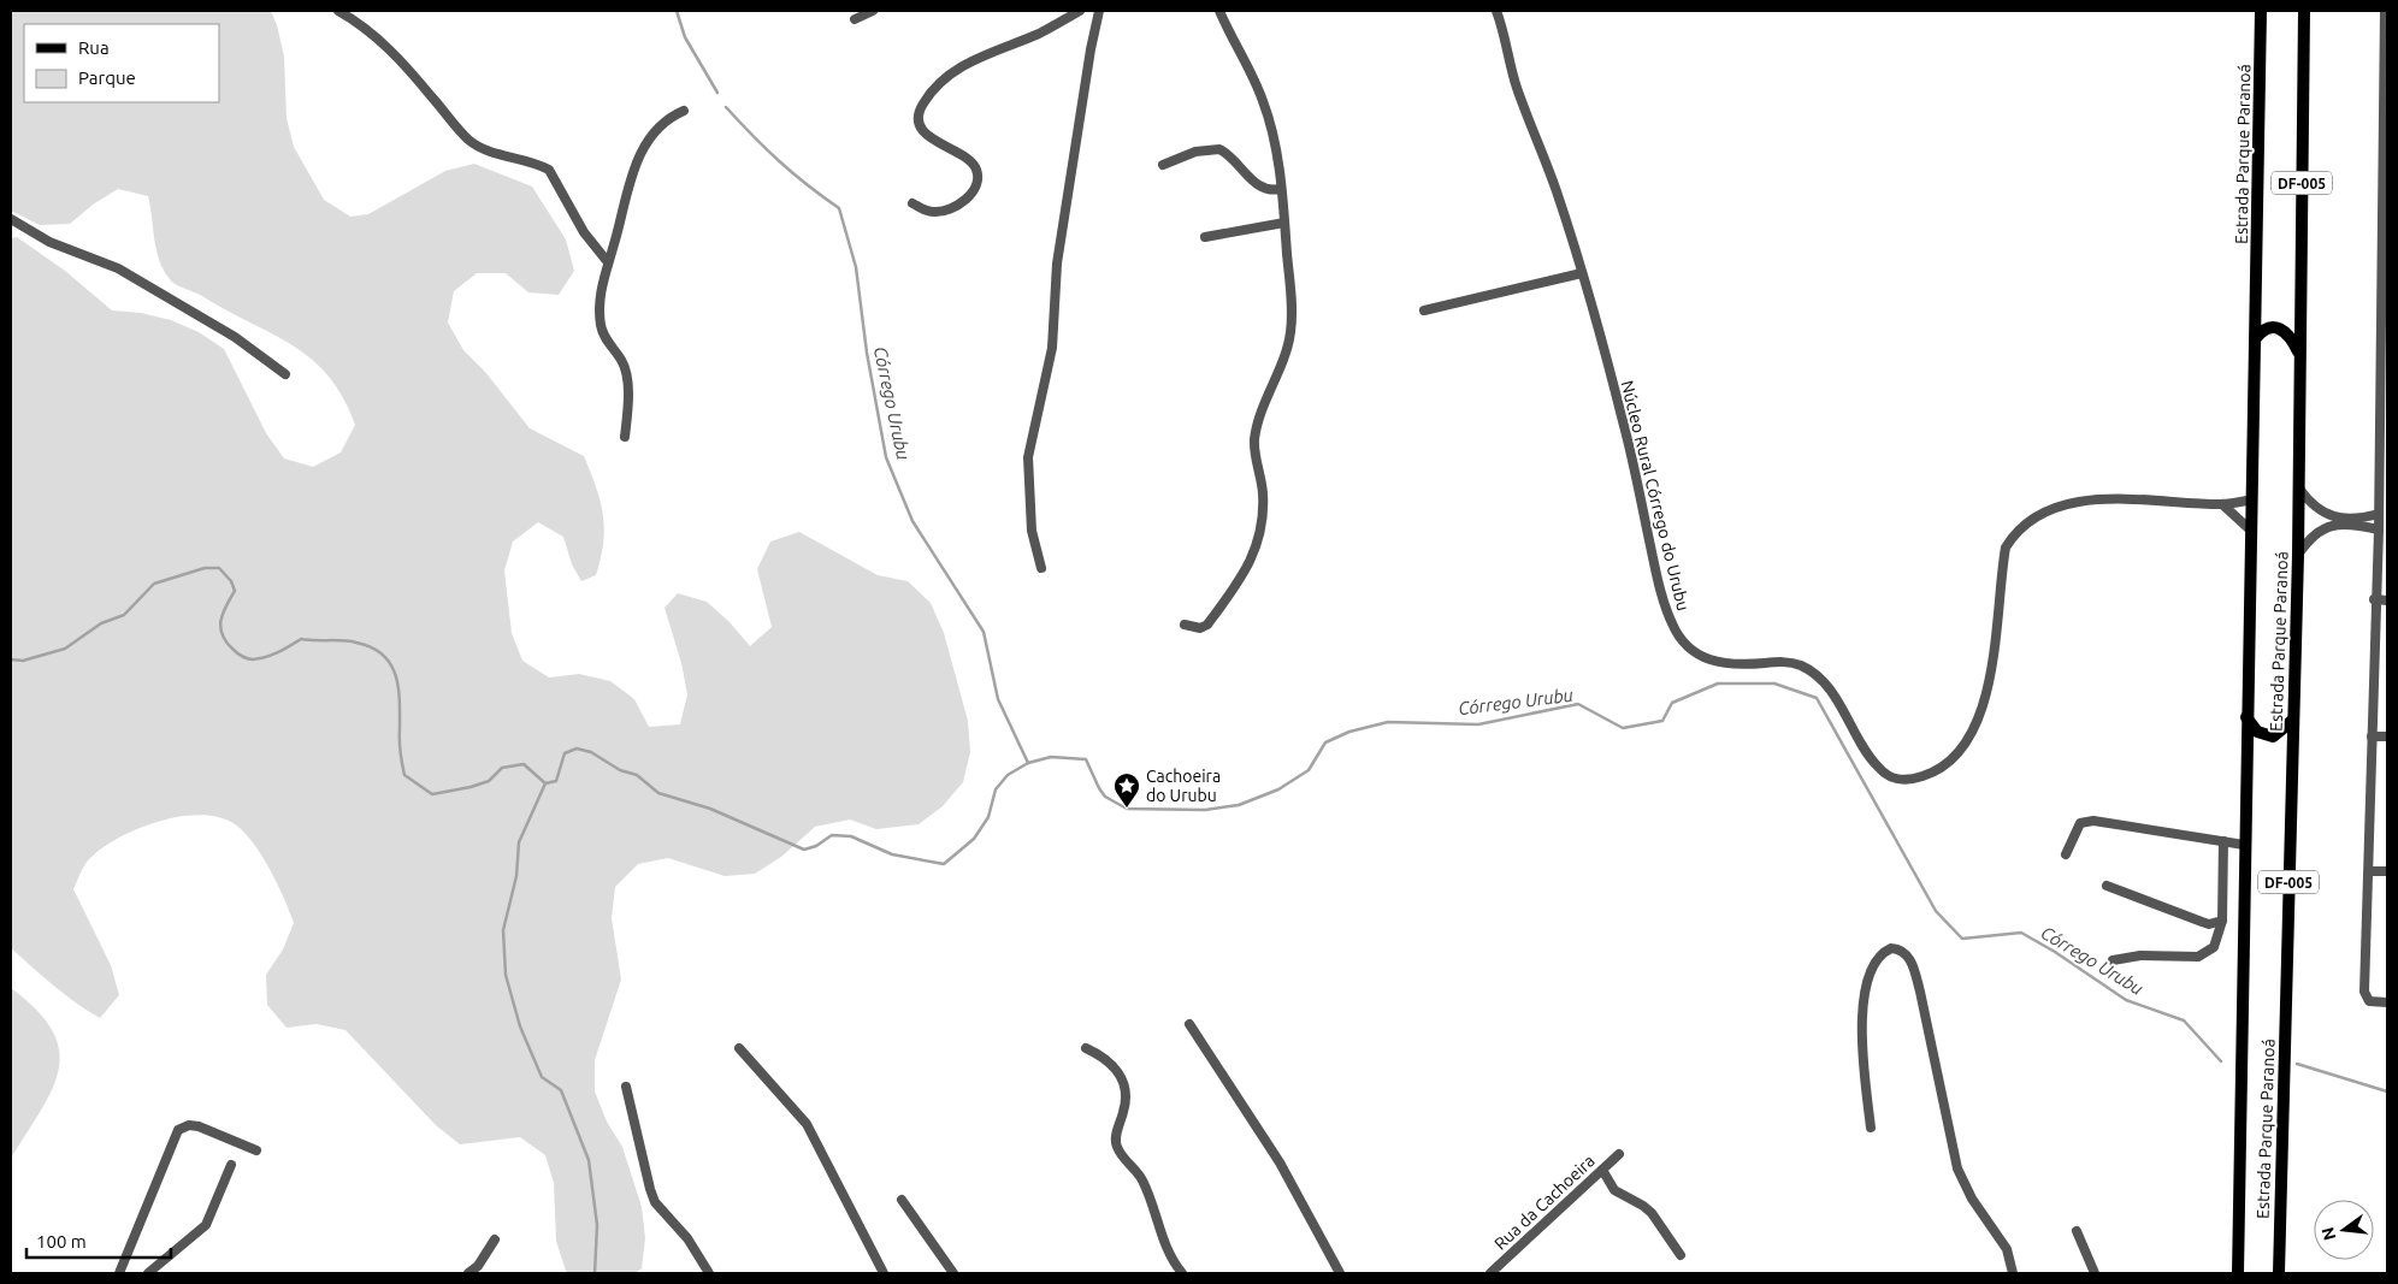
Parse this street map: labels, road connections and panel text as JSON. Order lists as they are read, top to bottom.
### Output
{
  "streets": {
    "main road": ["Estrada Parque Paranoá", "DF-005"],
    "street": ["Núcleo Rural Córrego do Urubu", "Rua da Cachoeira"]
  },
  "crossings": [
    ["Estrada Parque Paranoá", "Núcleo Rural Córrego do Urubu"]
  ],
  "water": ["Córrego Urubu"],
  "places": {
    "place": ["Cachoeira do Urubu"]
  },
  "legend": ["Rua", "Parque"],
  "scale_bar": "100 m",
  "north": "left"
}
